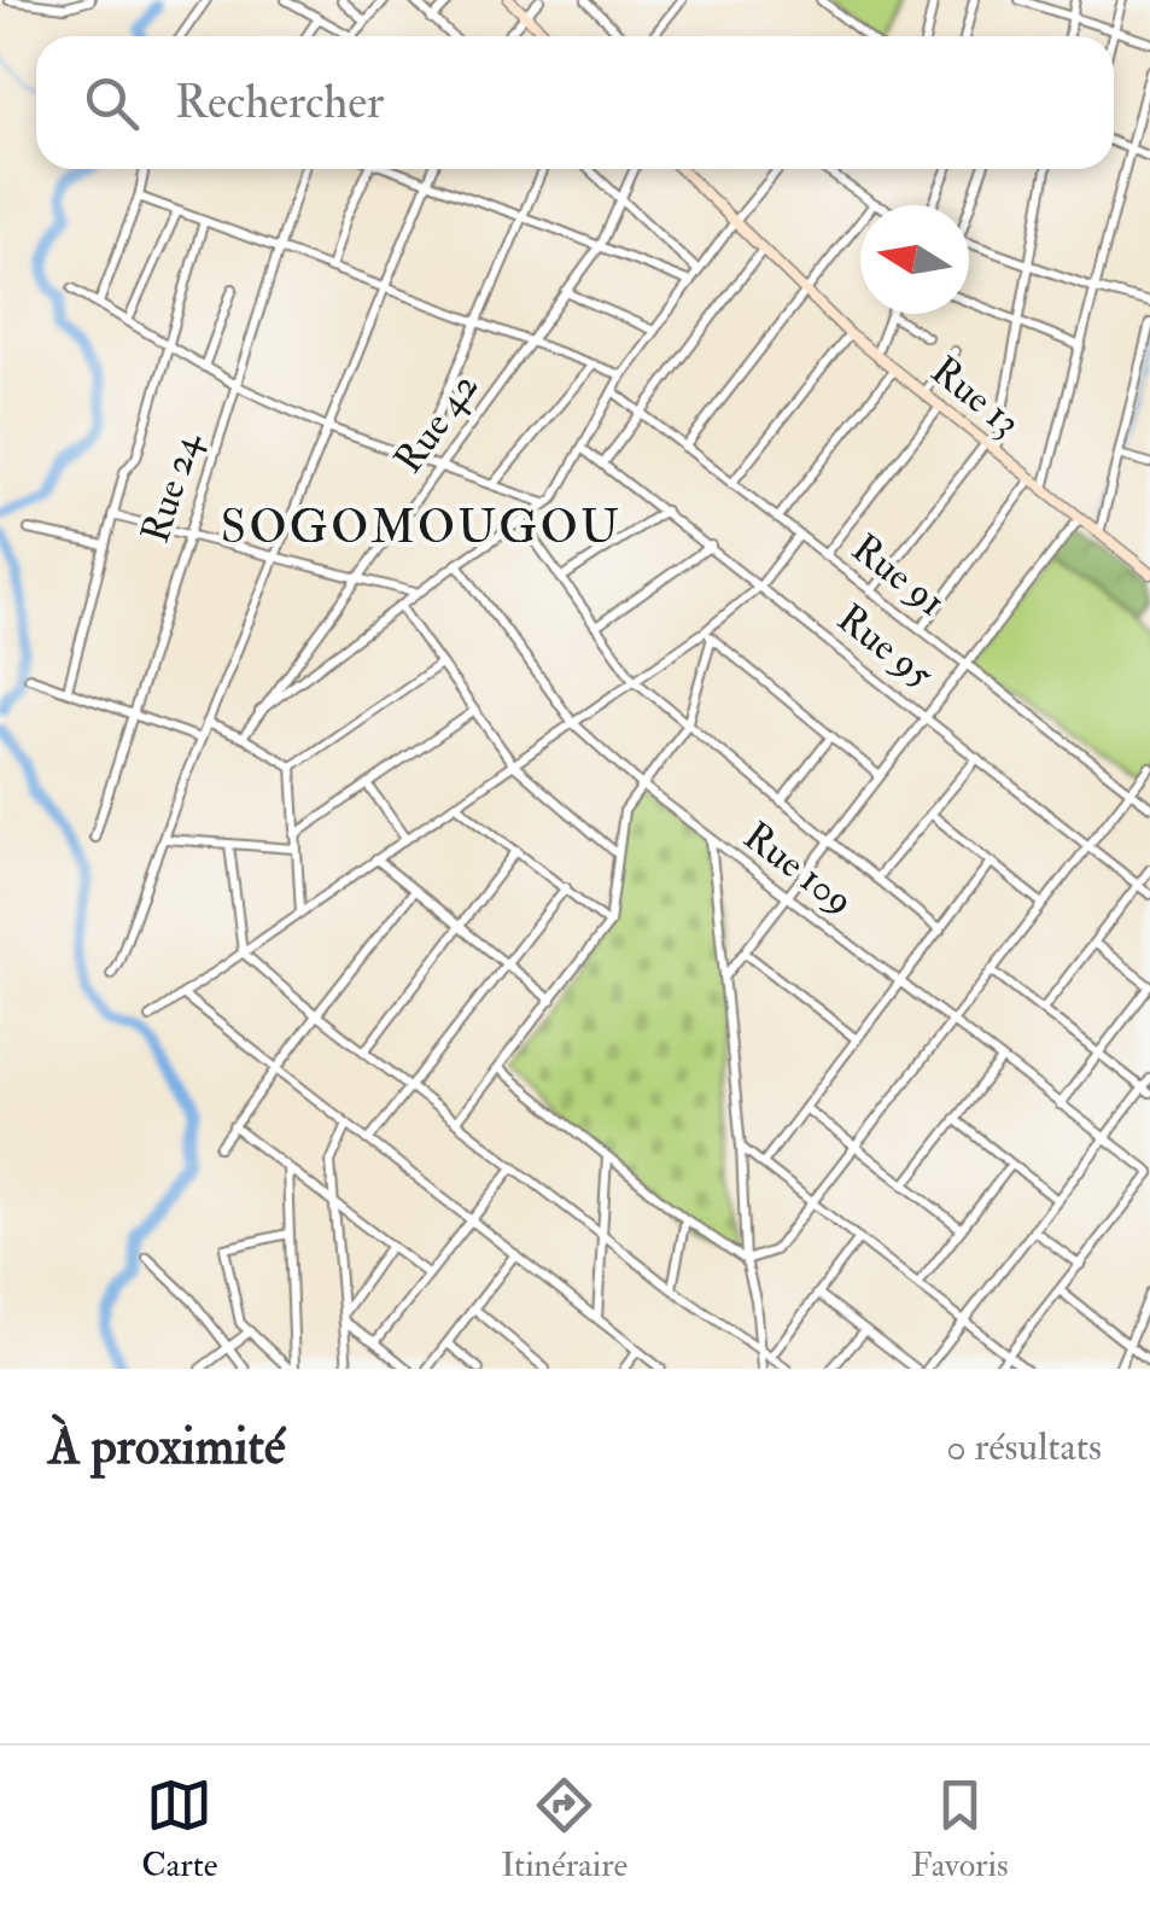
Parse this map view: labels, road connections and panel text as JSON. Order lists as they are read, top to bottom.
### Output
{
  "streets": {
    "street": [
      "Rue 13",
      "Rue 42",
      "Rue 24",
      "Rue 91",
      "Rue 95",
      "Rue 109"
    ]
  },
  "crossings": [
    ["Rue 42", "Rue 109"]
  ],
  "districts": ["SOGOMOUGOU"],
  "north": "left",
  "page": {
    "search": "Rechercher",
    "heading": ["À proximité", "0 résultats"],
    "nav": ["Carte", "Itinéraire", "Favoris"]
  }
}
